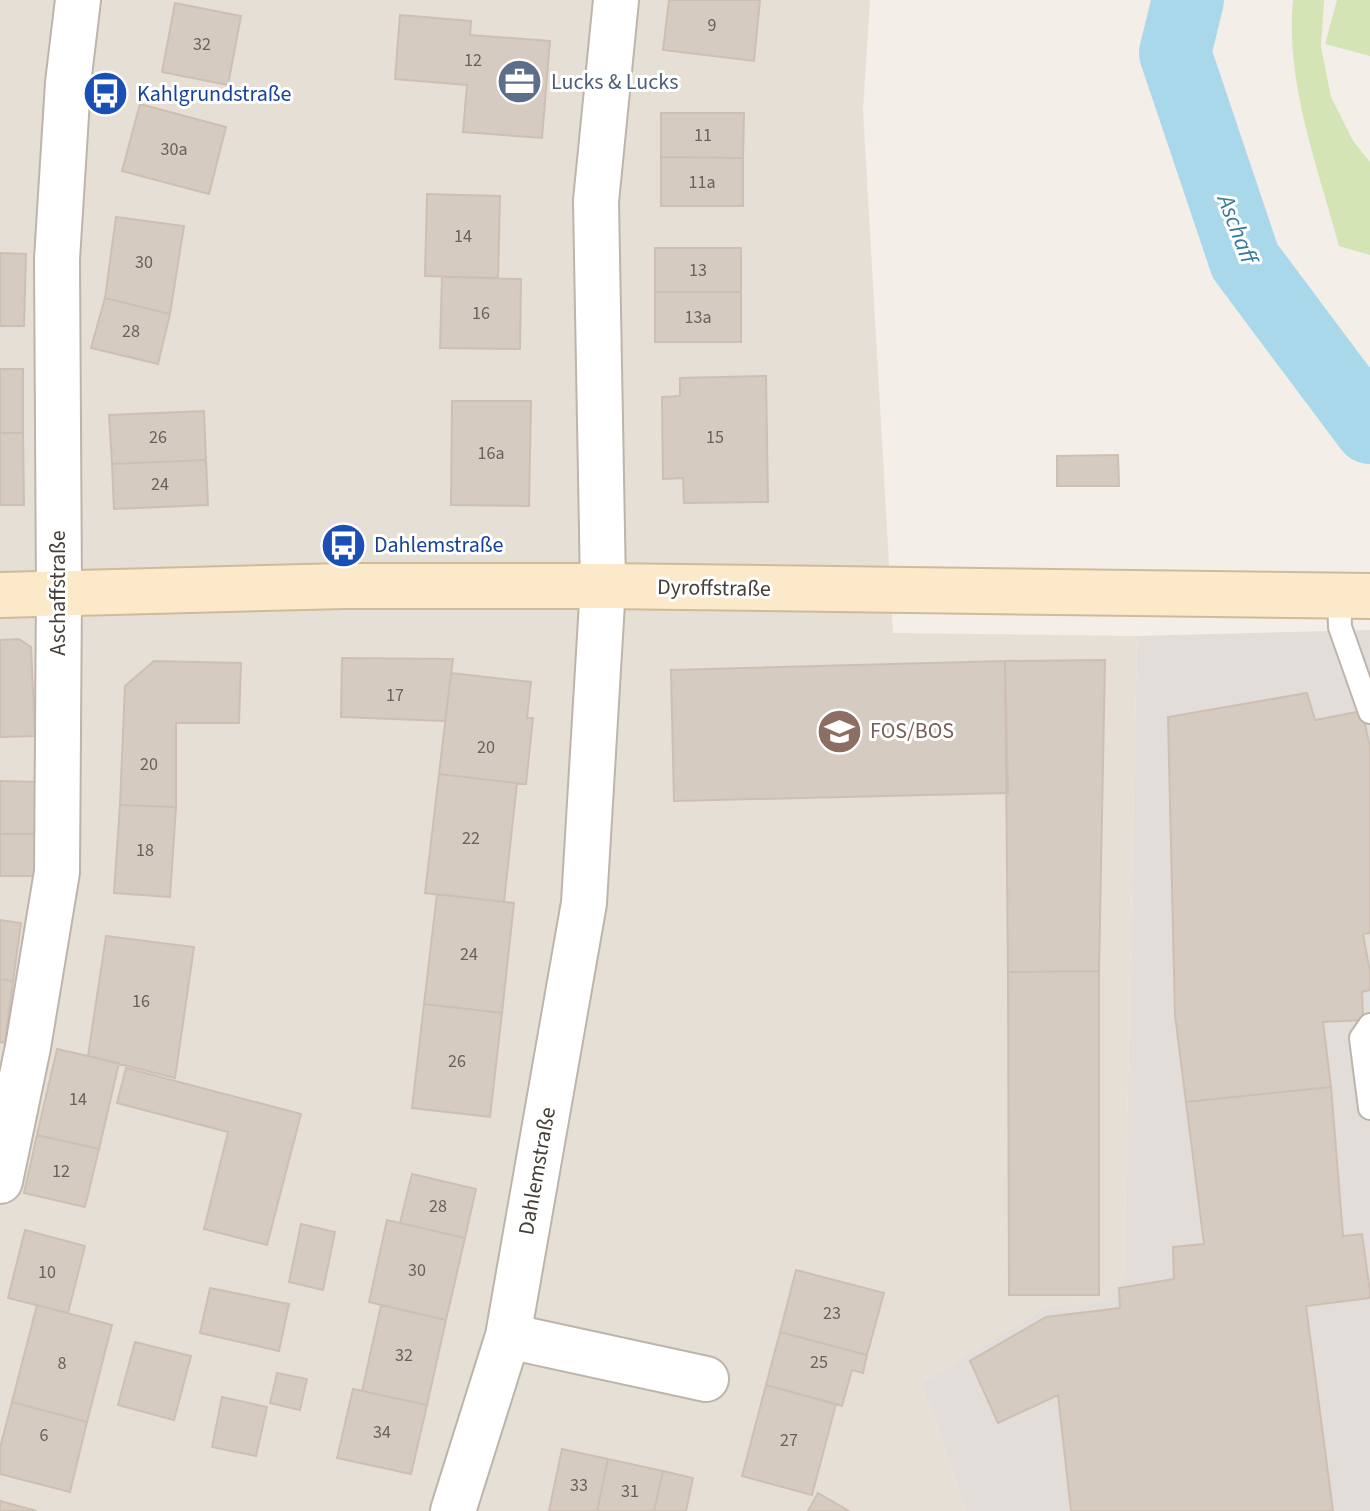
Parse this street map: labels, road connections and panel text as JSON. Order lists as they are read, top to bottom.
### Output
{
  "streets": {
    "main road": ["Dyroffstraße"],
    "street": ["Aschaffstraße", "Dahlemstraße"]
  },
  "crossings": [
    ["Dyroffstraße", "Aschaffstraße"],
    ["Dyroffstraße", "Dahlemstraße"]
  ],
  "water": ["Aschaff"],
  "places": {
    "office": ["Lucks & Lucks"],
    "bus stop": ["Kahlgrundstraße", "Dahlemstraße"],
    "school or university": ["FOS/BOS"]
  },
  "house_numbers": [
    "9",
    "32",
    "12",
    "11",
    "30a",
    "11a",
    "14",
    "30",
    "13",
    "16",
    "13a",
    "28",
    "26",
    "15",
    "16a",
    "24",
    "17",
    "20",
    "20",
    "22",
    "18",
    "24",
    "16",
    "26",
    "14",
    "12",
    "28",
    "30",
    "10",
    "23",
    "32",
    "25",
    "8",
    "34",
    "6",
    "27",
    "33",
    "31"
  ]
}
